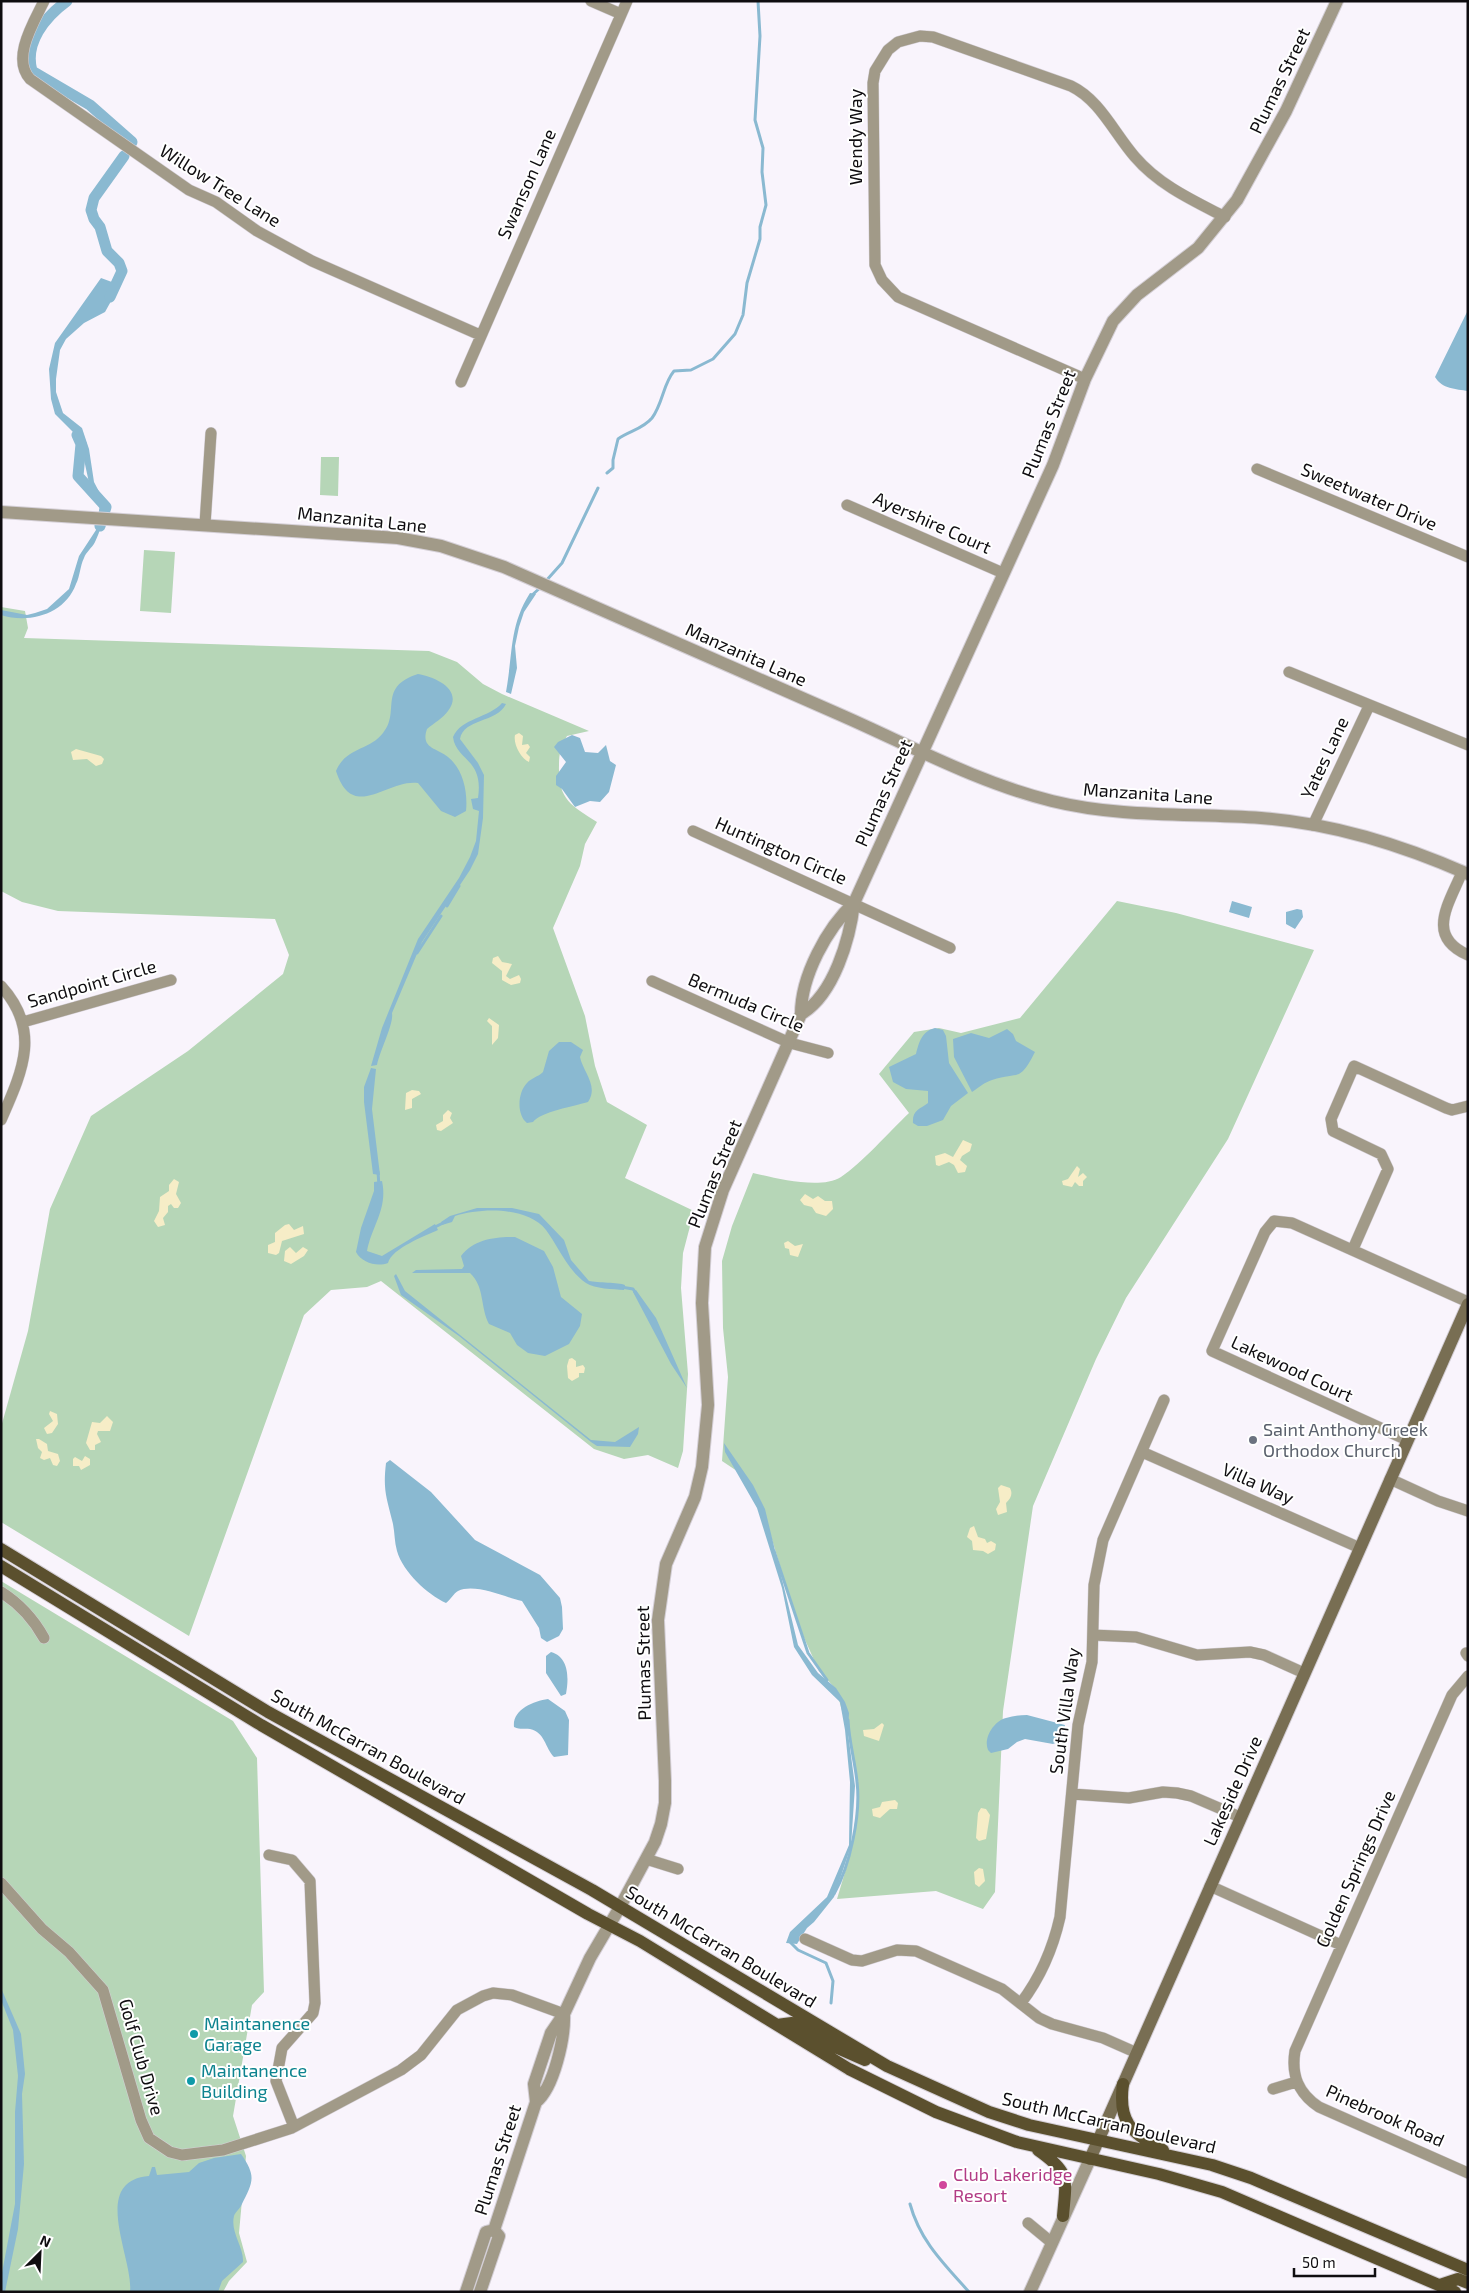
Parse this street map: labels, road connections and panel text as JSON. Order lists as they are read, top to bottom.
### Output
{
  "streets": {
    "main road": ["South McCarran Boulevard", "Lakeside Drive"],
    "street": [
      "Plumas Street",
      "Wendy Way",
      "Swanson Lane",
      "Willow Tree Lane",
      "Sweetwater Drive",
      "Manzanita Lane",
      "Ayershire Court",
      "Yates Lane",
      "Huntington Circle",
      "Sandpoint Circle",
      "Bermuda Circle",
      "Lakewood Court",
      "Villa Way",
      "South Villa Way",
      "Golden Springs Drive",
      "Golf Club Drive",
      "Pinebrook Road"
    ]
  },
  "crossings": [
    ["Plumas Street", "Wendy Way"],
    ["Plumas Street", "Manzanita Lane"],
    ["Plumas Street", "Ayershire Court"],
    ["Plumas Street", "Huntington Circle"],
    ["Plumas Street", "Bermuda Circle"],
    ["Plumas Street", "South McCarran Boulevard"],
    ["Plumas Street", "Golf Club Drive"],
    ["Swanson Lane", "Willow Tree Lane"],
    ["Manzanita Lane", "Yates Lane"],
    ["Lakewood Court", "Lakeside Drive"],
    ["Villa Way", "South Villa Way"],
    ["Villa Way", "Lakeside Drive"],
    ["South McCarran Boulevard", "Lakeside Drive"],
    ["Golden Springs Drive", "Pinebrook Road"]
  ],
  "places": [
    "Saint Anthony Greek Orthodox Church",
    "Maintanence Garage",
    "Maintanence Building",
    "Club Lakeridge Resort"
  ],
  "scale_bar": "50 m",
  "north": "top right"
}
